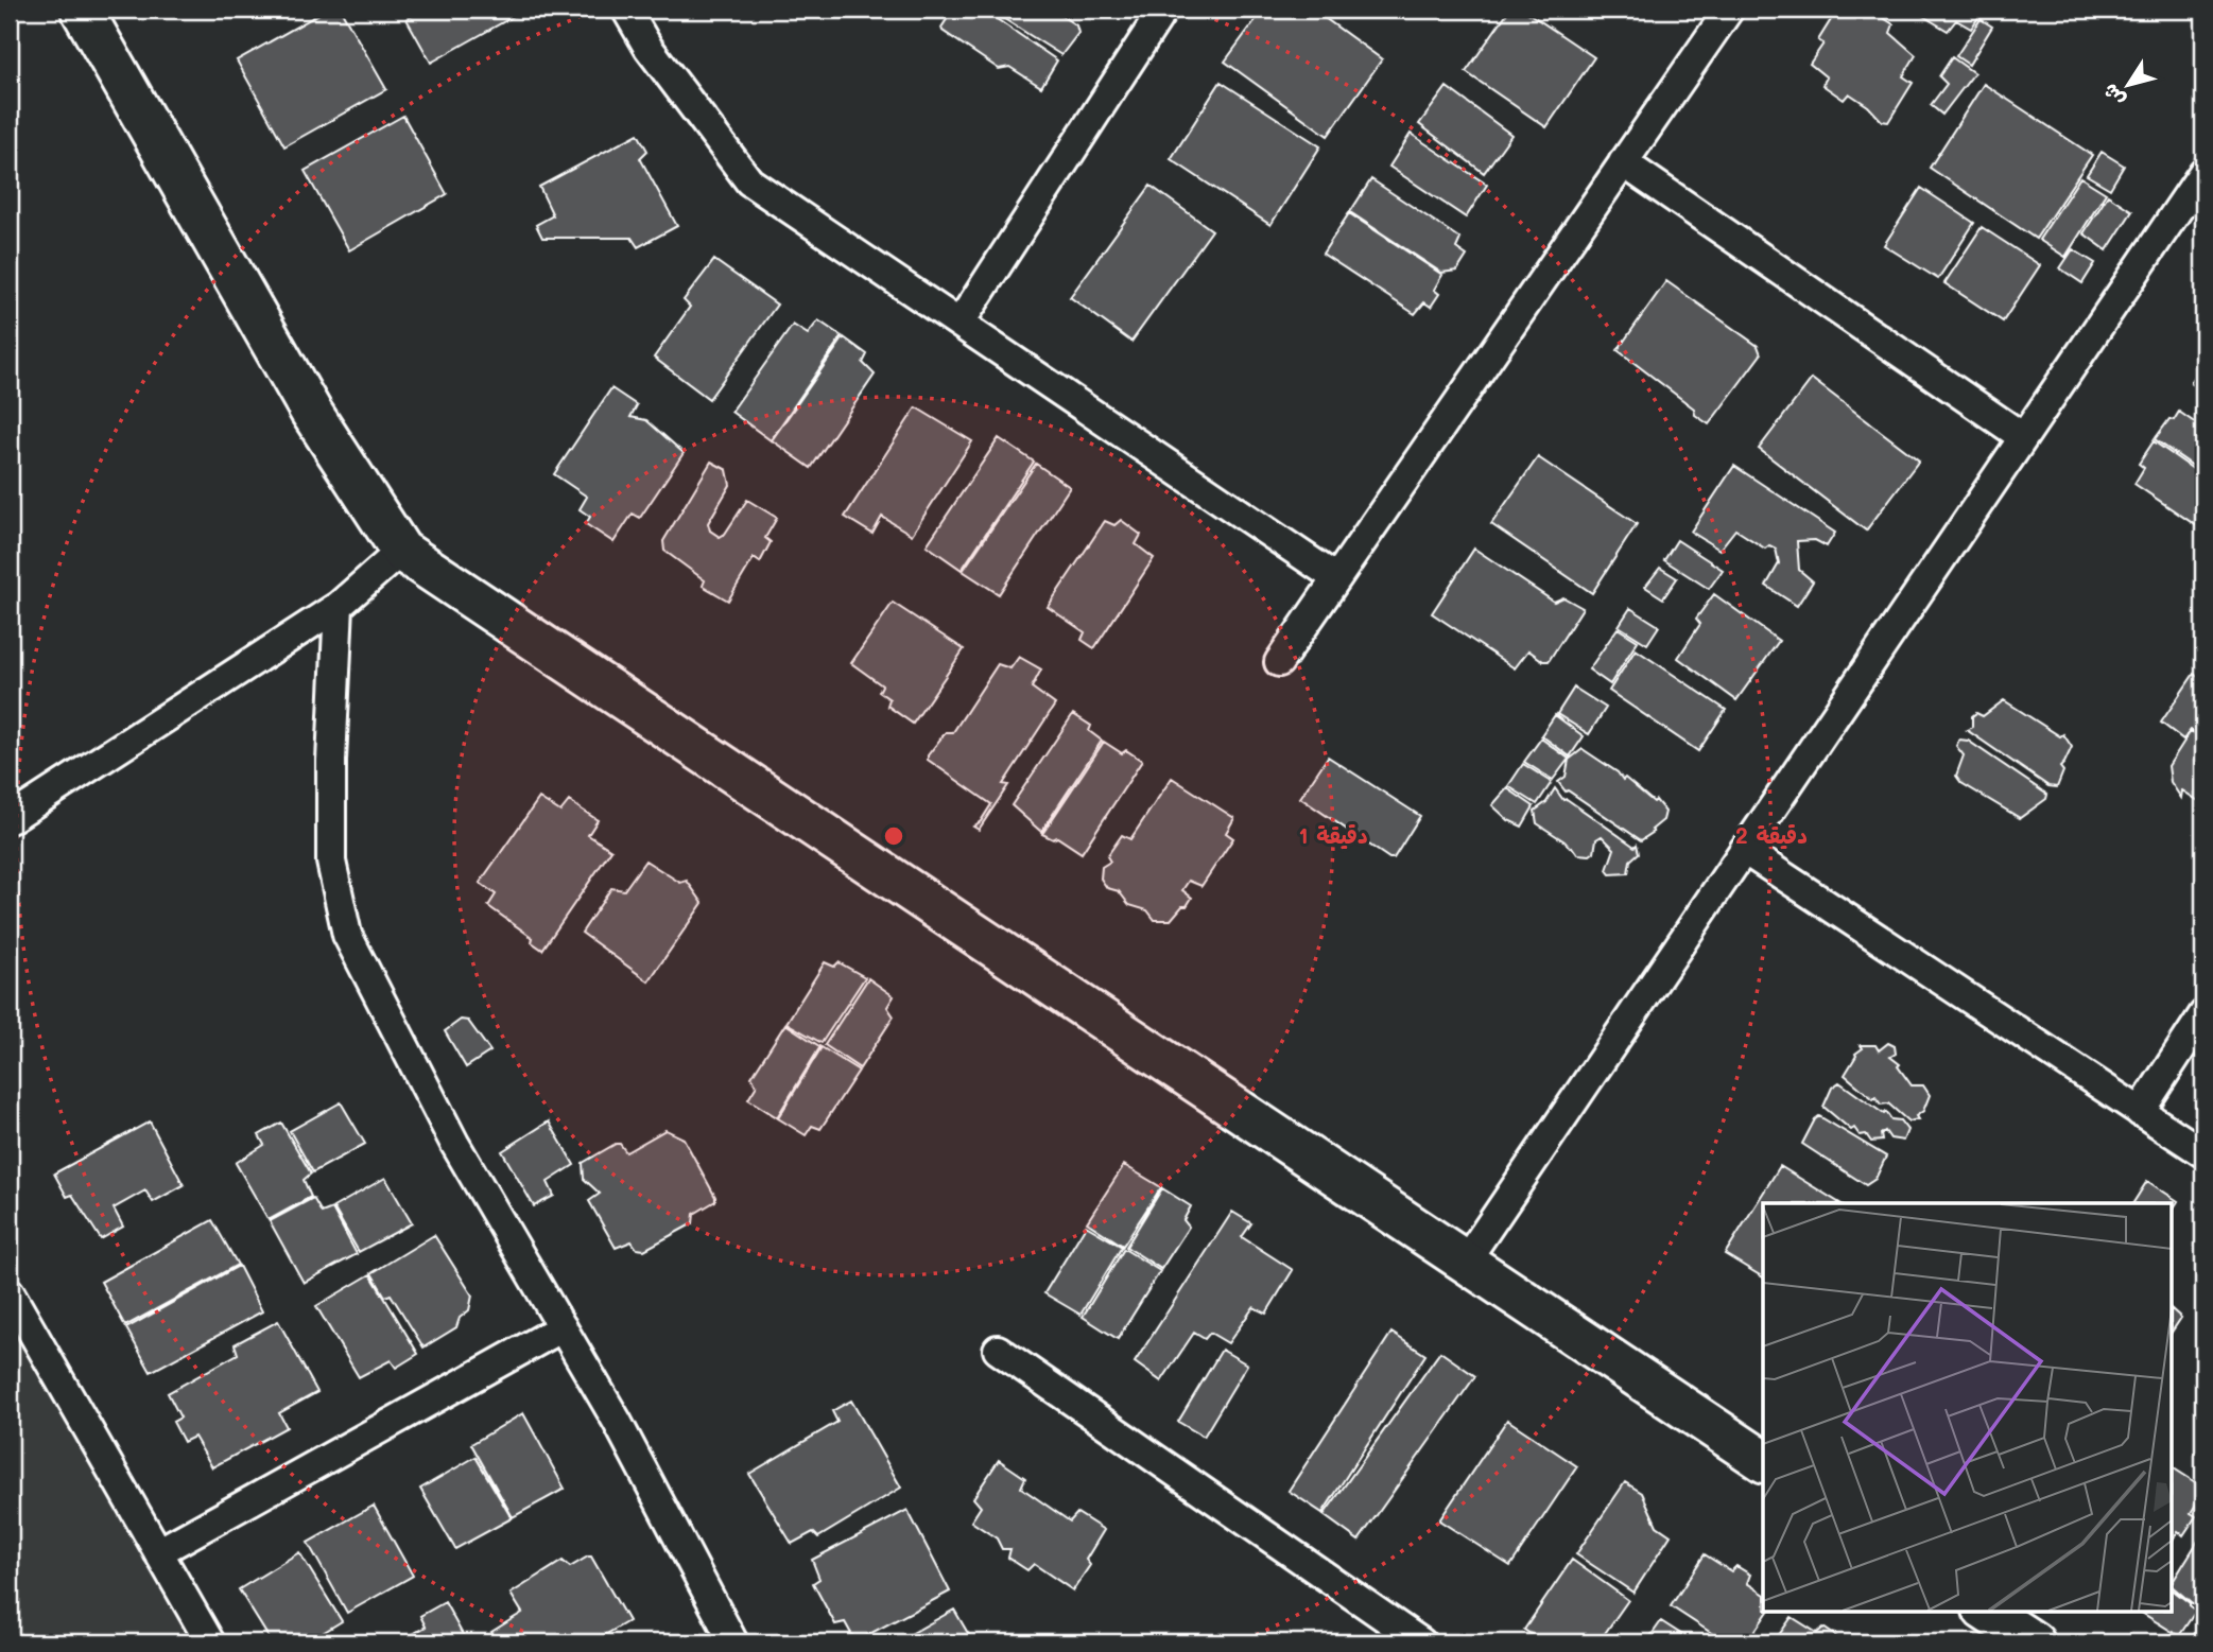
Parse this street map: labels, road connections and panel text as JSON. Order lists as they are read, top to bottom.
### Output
{
  "north": "bottom left",
  "rings": ["1 دقيقة", "2 دقيقة"]
}
